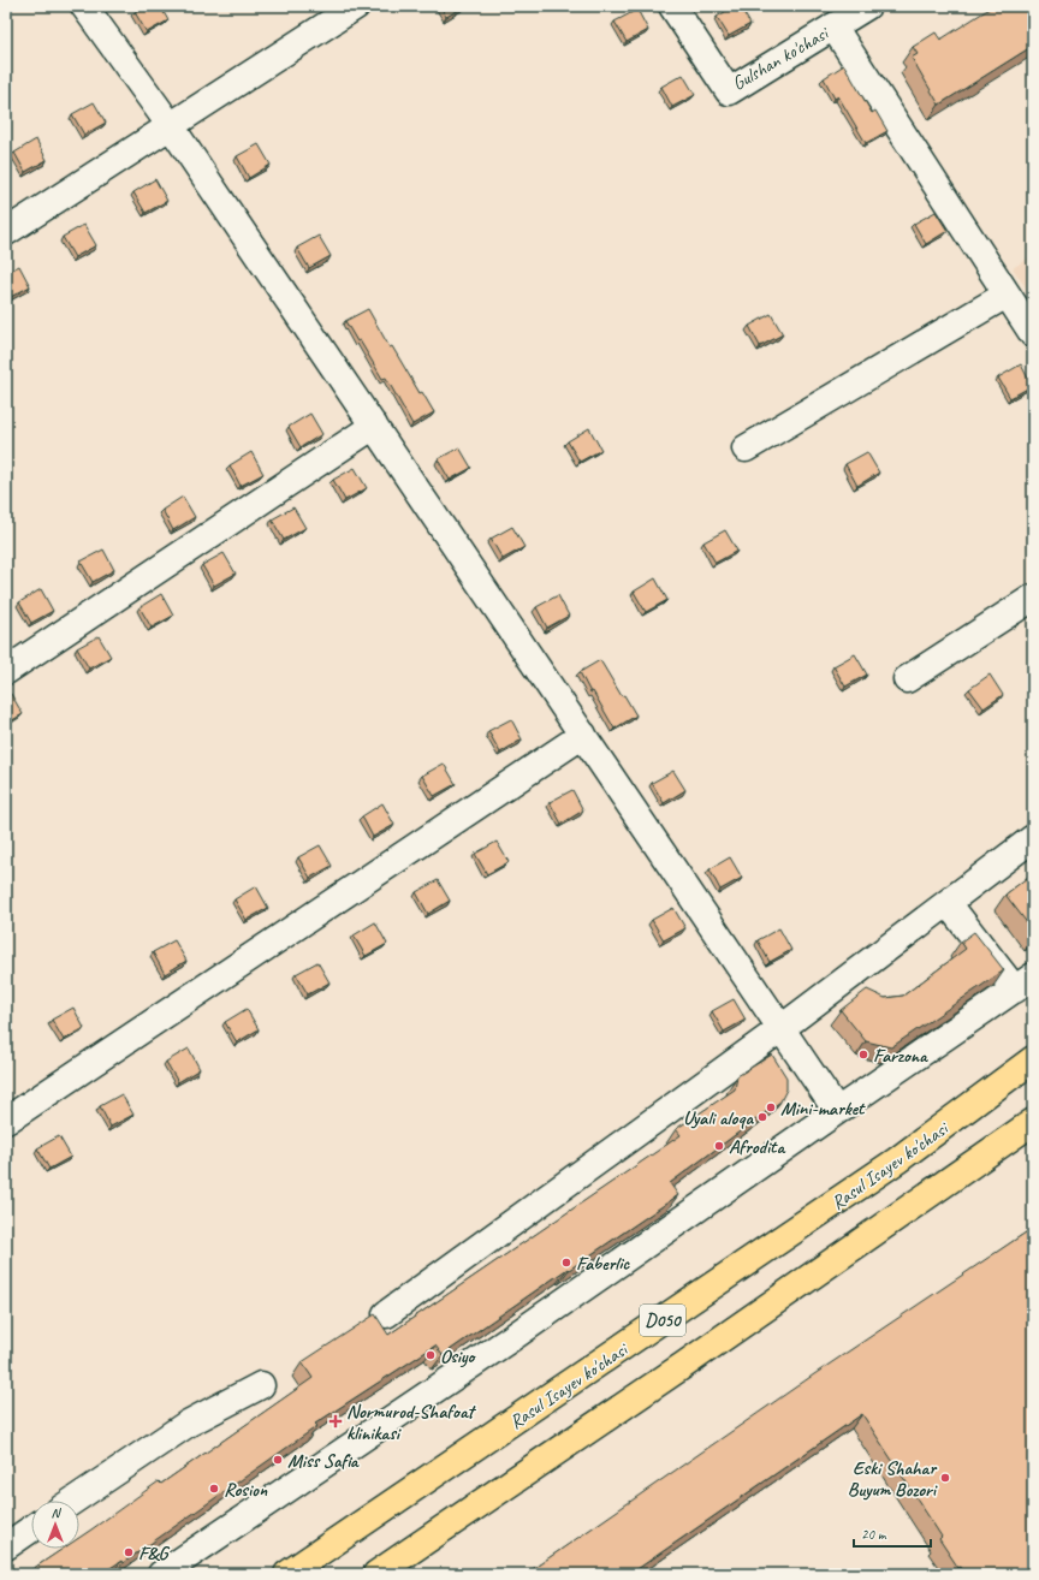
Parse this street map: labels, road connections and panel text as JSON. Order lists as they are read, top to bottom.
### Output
{
  "streets": {
    "main road": ["Rasul Isayev ko'chasi", "D050"],
    "street": ["Gulshan ko'chasi"]
  },
  "places": {
    "other": [
      "Farzona",
      "Mini-market",
      "Uyali aloqa",
      "Afrodita",
      "Faberlic",
      "Osiyo",
      "Miss Safia",
      "Eski Shahar Buyum Bozori",
      "Rosion",
      "F&G"
    ],
    "health": ["Normurod-Shafoat klinikasi"]
  },
  "scale_bar": "20 m",
  "north": "top"
}
